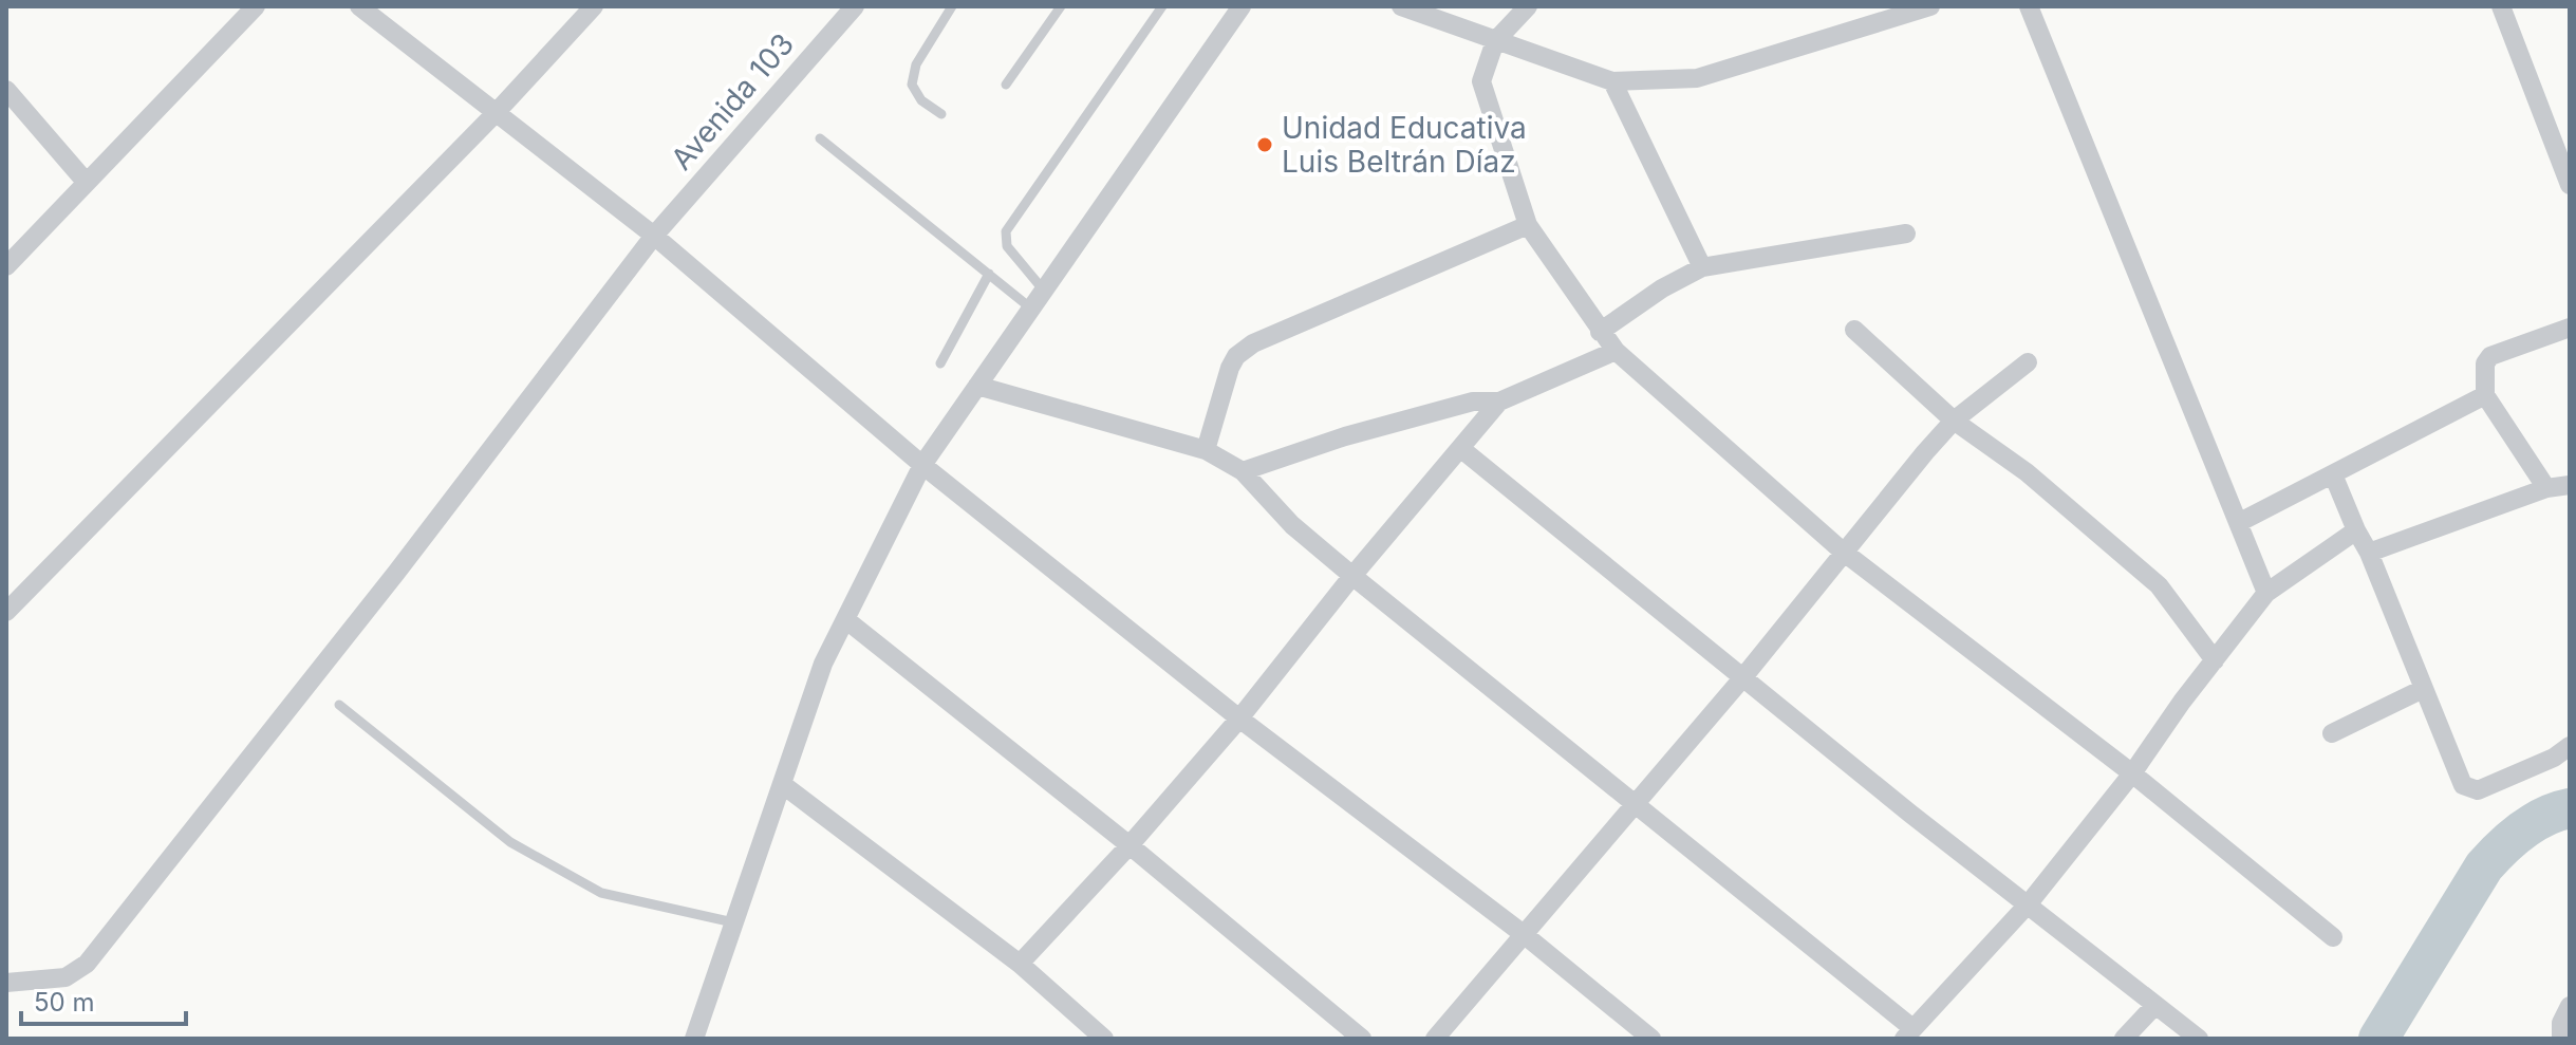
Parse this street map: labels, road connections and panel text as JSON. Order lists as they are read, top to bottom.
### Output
{
  "streets": {
    "street": ["Avenida 103"]
  },
  "places": ["Unidad Educativa Luis Beltrán Díaz"],
  "scale_bar": "50 m"
}
